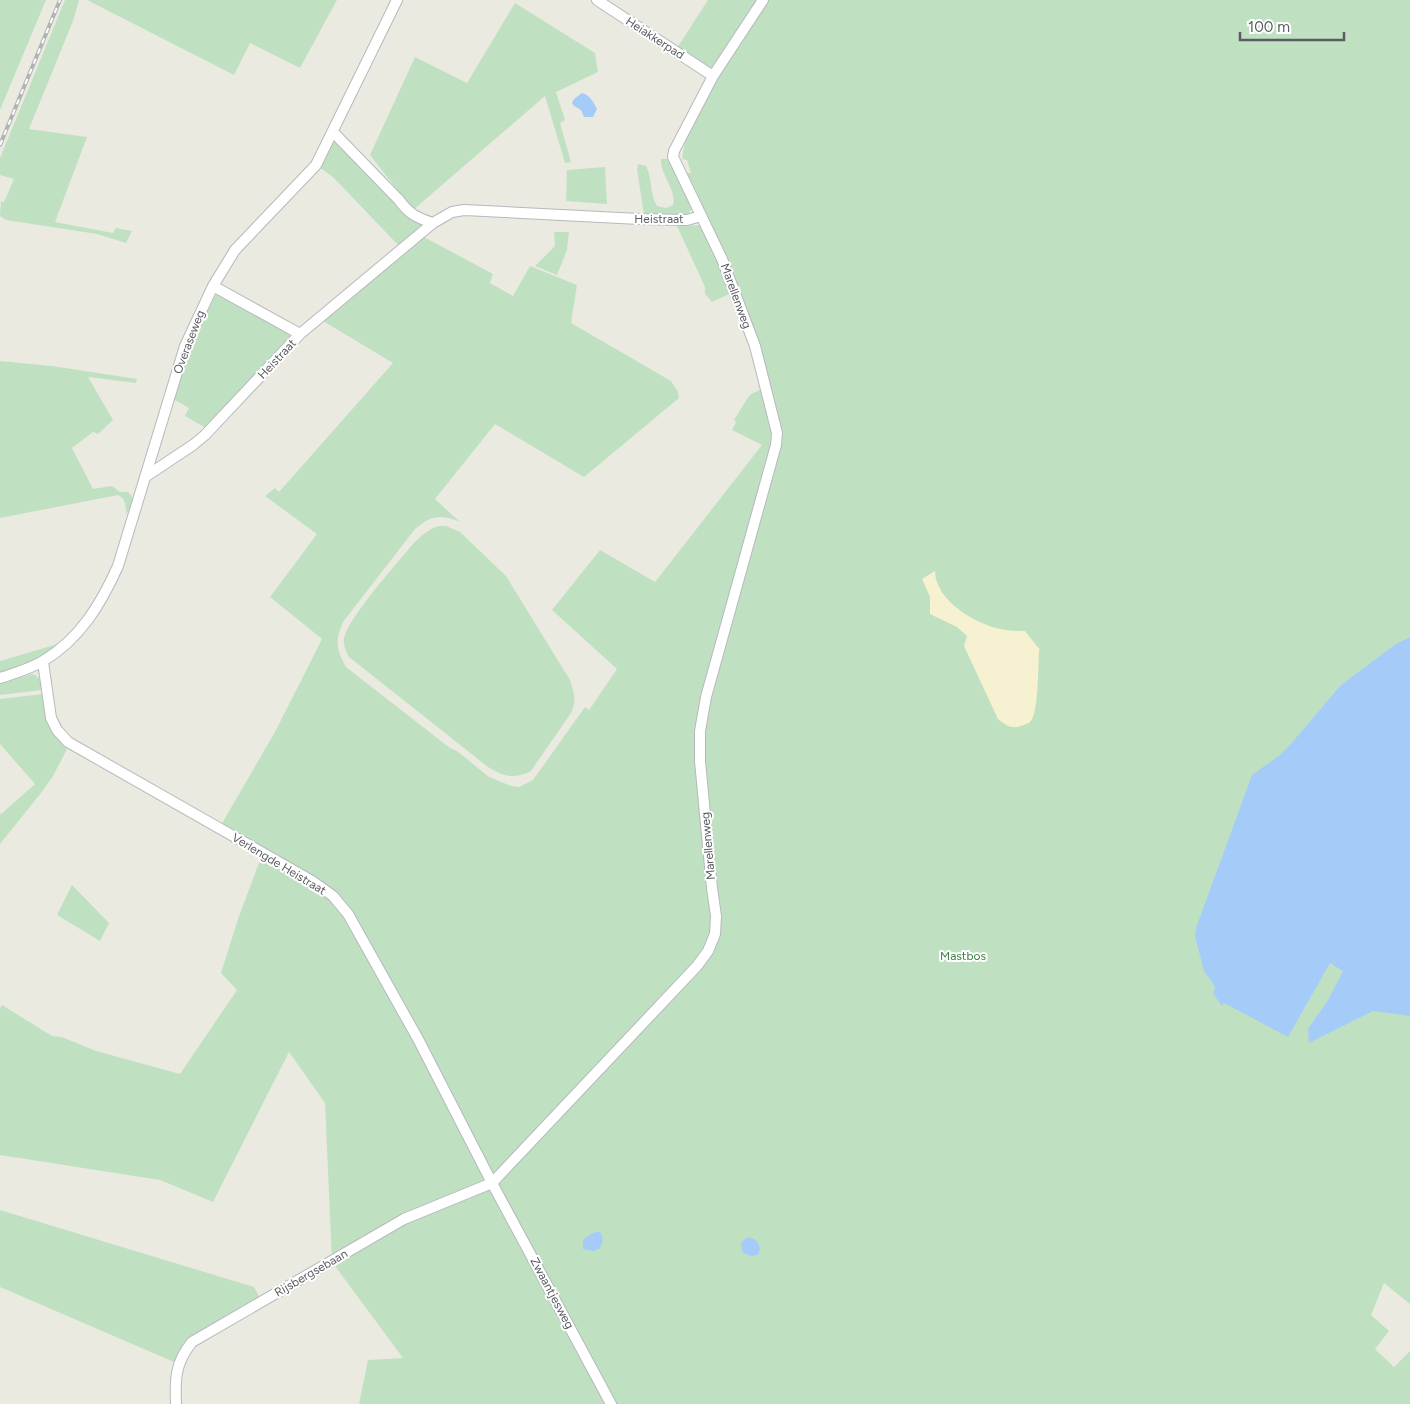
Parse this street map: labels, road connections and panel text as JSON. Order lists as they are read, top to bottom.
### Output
{
  "streets": {
    "street": [
      "Heiakkerpad",
      "Heistraat",
      "Marellenweg",
      "Overaseweg",
      "Verlengde Heistraat",
      "Rijsbergsebaan",
      "Zwaantjesweg"
    ]
  },
  "crossings": [
    ["Heiakkerpad", "Heistraat"],
    ["Heistraat", "Marellenweg"],
    ["Heistraat", "Overaseweg"],
    ["Marellenweg", "Verlengde Heistraat"],
    ["Marellenweg", "Rijsbergsebaan"],
    ["Marellenweg", "Zwaantjesweg"],
    ["Overaseweg", "Verlengde Heistraat"],
    ["Verlengde Heistraat", "Rijsbergsebaan"],
    ["Verlengde Heistraat", "Zwaantjesweg"],
    ["Rijsbergsebaan", "Zwaantjesweg"]
  ],
  "parks": ["Mastbos"],
  "scale_bar": "100 m"
}
